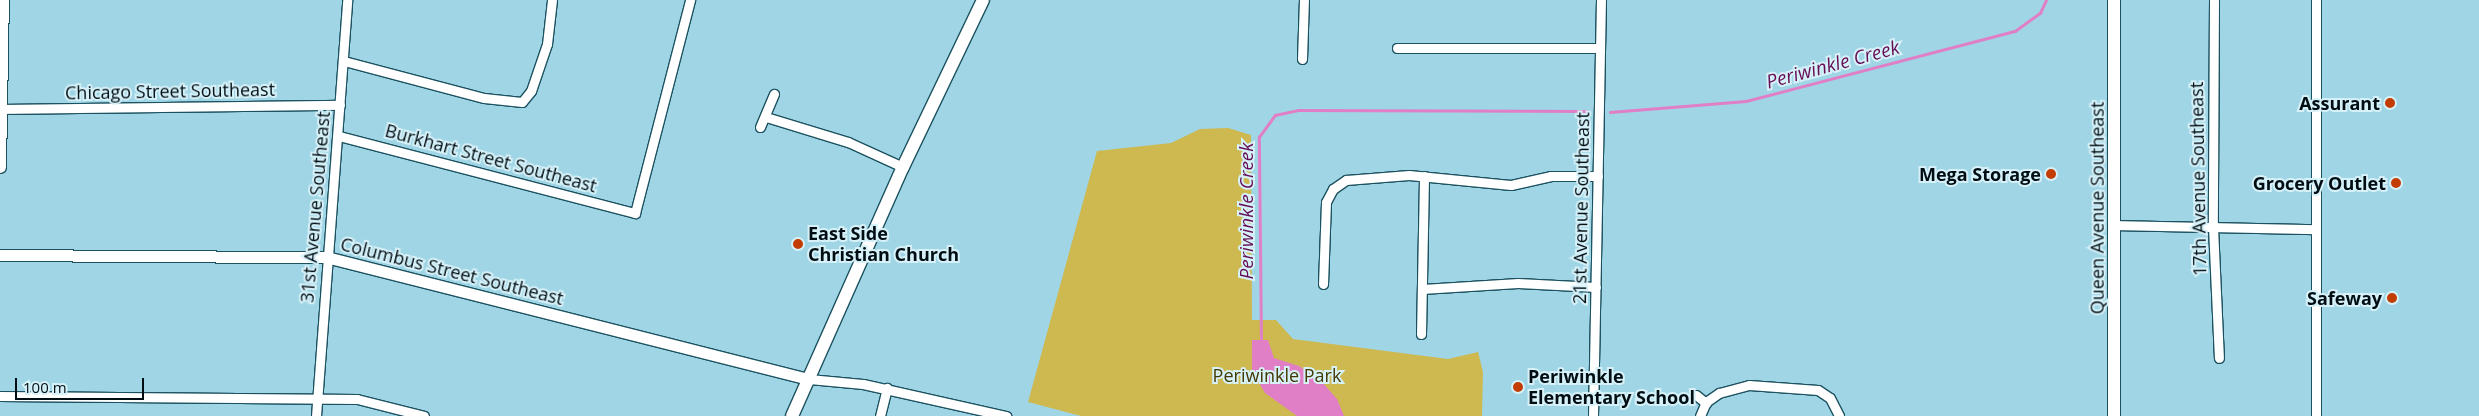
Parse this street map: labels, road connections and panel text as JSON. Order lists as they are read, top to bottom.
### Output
{
  "streets": {
    "main road": ["Queen Avenue Southeast"],
    "street": [
      "Chicago Street Southeast",
      "Burkhart Street Southeast",
      "17th Avenue Southeast",
      "31st Avenue Southeast",
      "21st Avenue Southeast",
      "Columbus Street Southeast"
    ]
  },
  "crossings": [
    ["Chicago Street Southeast", "31st Avenue Southeast"],
    ["Burkhart Street Southeast", "31st Avenue Southeast"],
    ["31st Avenue Southeast", "Columbus Street Southeast"]
  ],
  "water": ["Periwinkle Creek"],
  "parks": ["Periwinkle Park"],
  "places": [
    "Assurant",
    "Mega Storage",
    "Grocery Outlet",
    "East Side Christian Church",
    "Safeway",
    "Periwinkle Elementary School"
  ],
  "scale_bar": "100 m"
}
